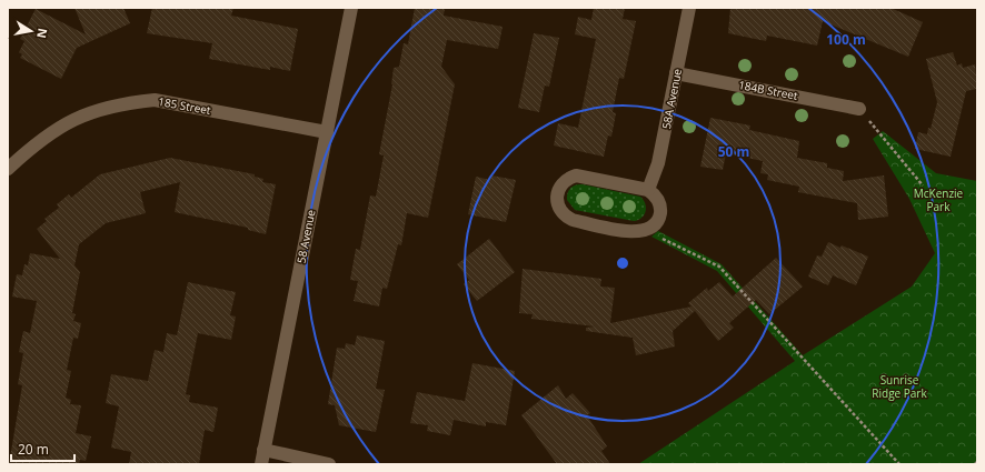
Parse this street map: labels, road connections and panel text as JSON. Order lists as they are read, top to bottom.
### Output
{
  "streets": {
    "street": [
      "184B Street",
      "58A Avenue",
      "185 Street",
      "58 Avenue"
    ]
  },
  "crossings": [
    ["184B Street", "58A Avenue"],
    ["185 Street", "58 Avenue"]
  ],
  "parks": ["McKenzie Park", "Sunrise Ridge Park"],
  "scale_bar": "20 m",
  "north": "right",
  "rings": ["100 m", "50 m"]
}
